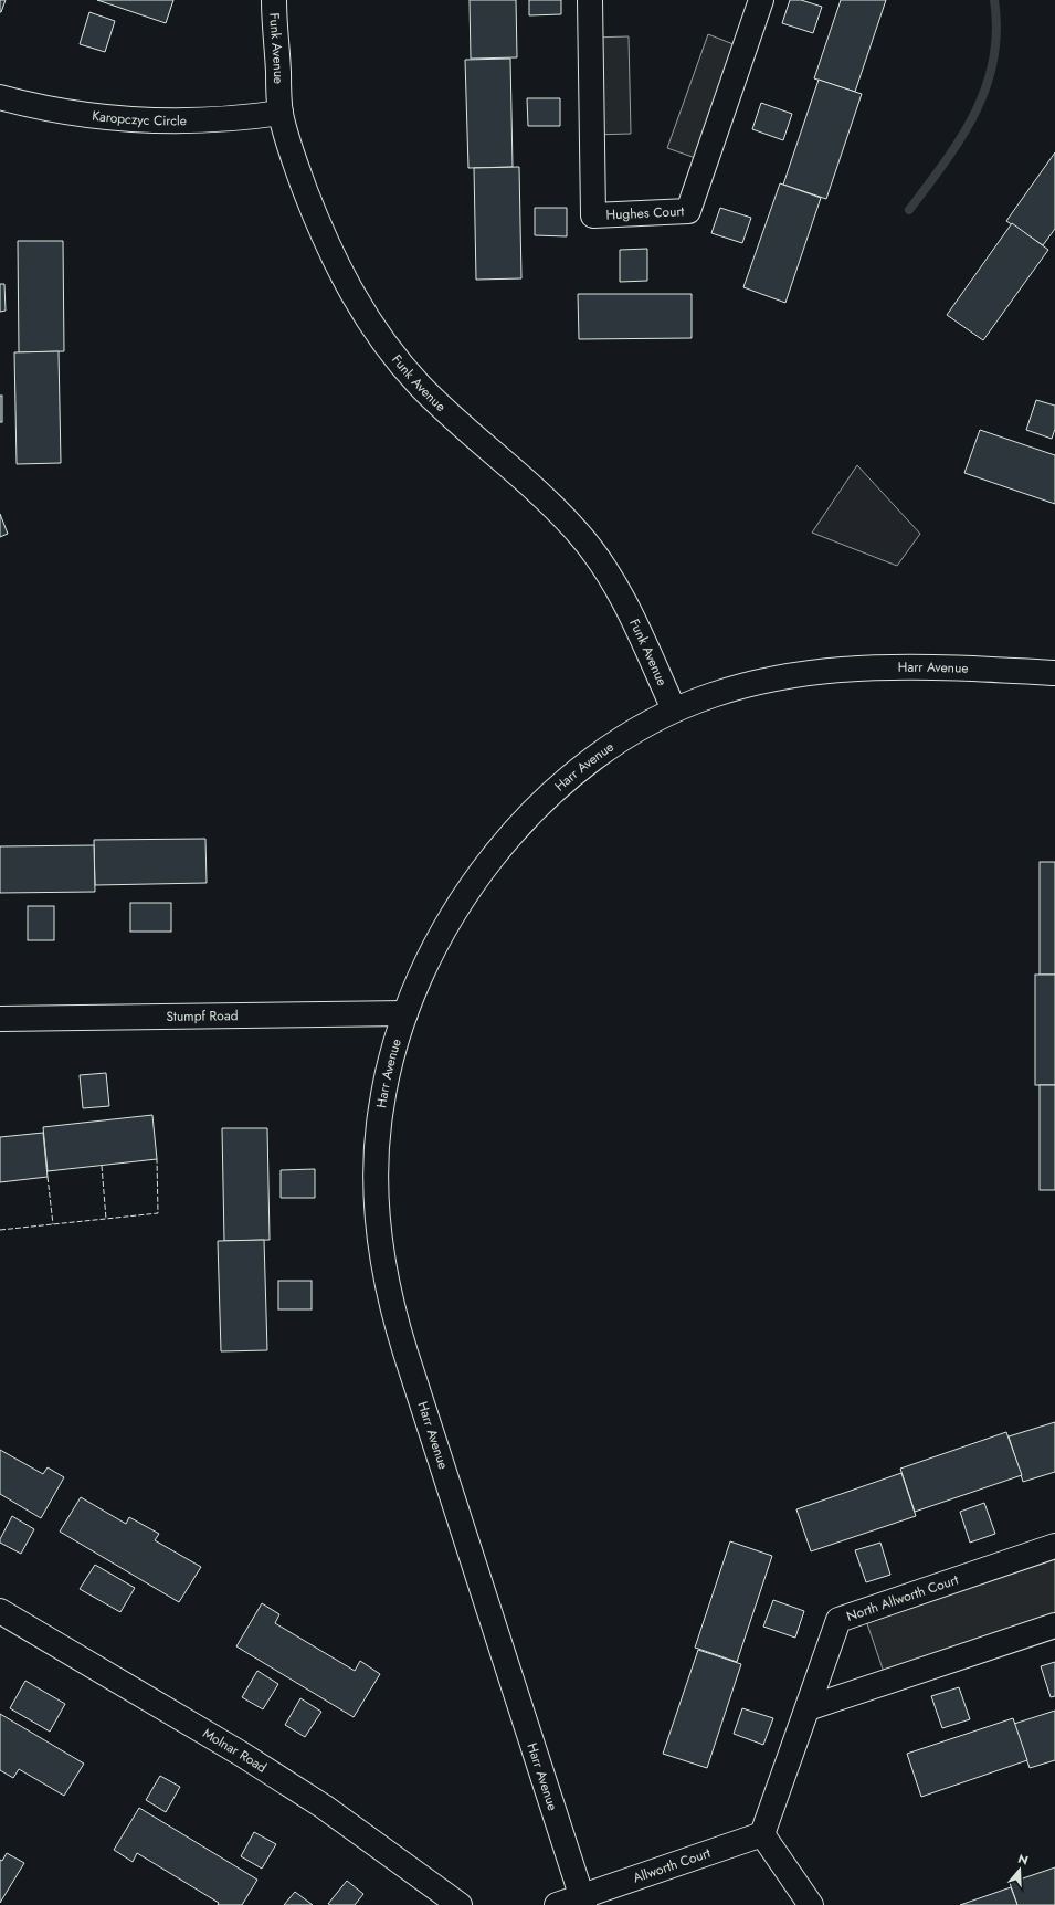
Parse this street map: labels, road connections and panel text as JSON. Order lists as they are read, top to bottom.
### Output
{
  "streets": {
    "street": [
      "Funk Avenue",
      "Karopczyc Circle",
      "Hughes Court",
      "Harr Avenue",
      "Stumpf Road",
      "North Allworth Court",
      "Molnar Road",
      "Allworth Court"
    ]
  },
  "crossings": [
    ["Funk Avenue", "Karopczyc Circle"],
    ["Funk Avenue", "Harr Avenue"],
    ["Harr Avenue", "Stumpf Road"],
    ["Harr Avenue", "Allworth Court"],
    ["North Allworth Court", "Allworth Court"]
  ],
  "north": "top"
}
